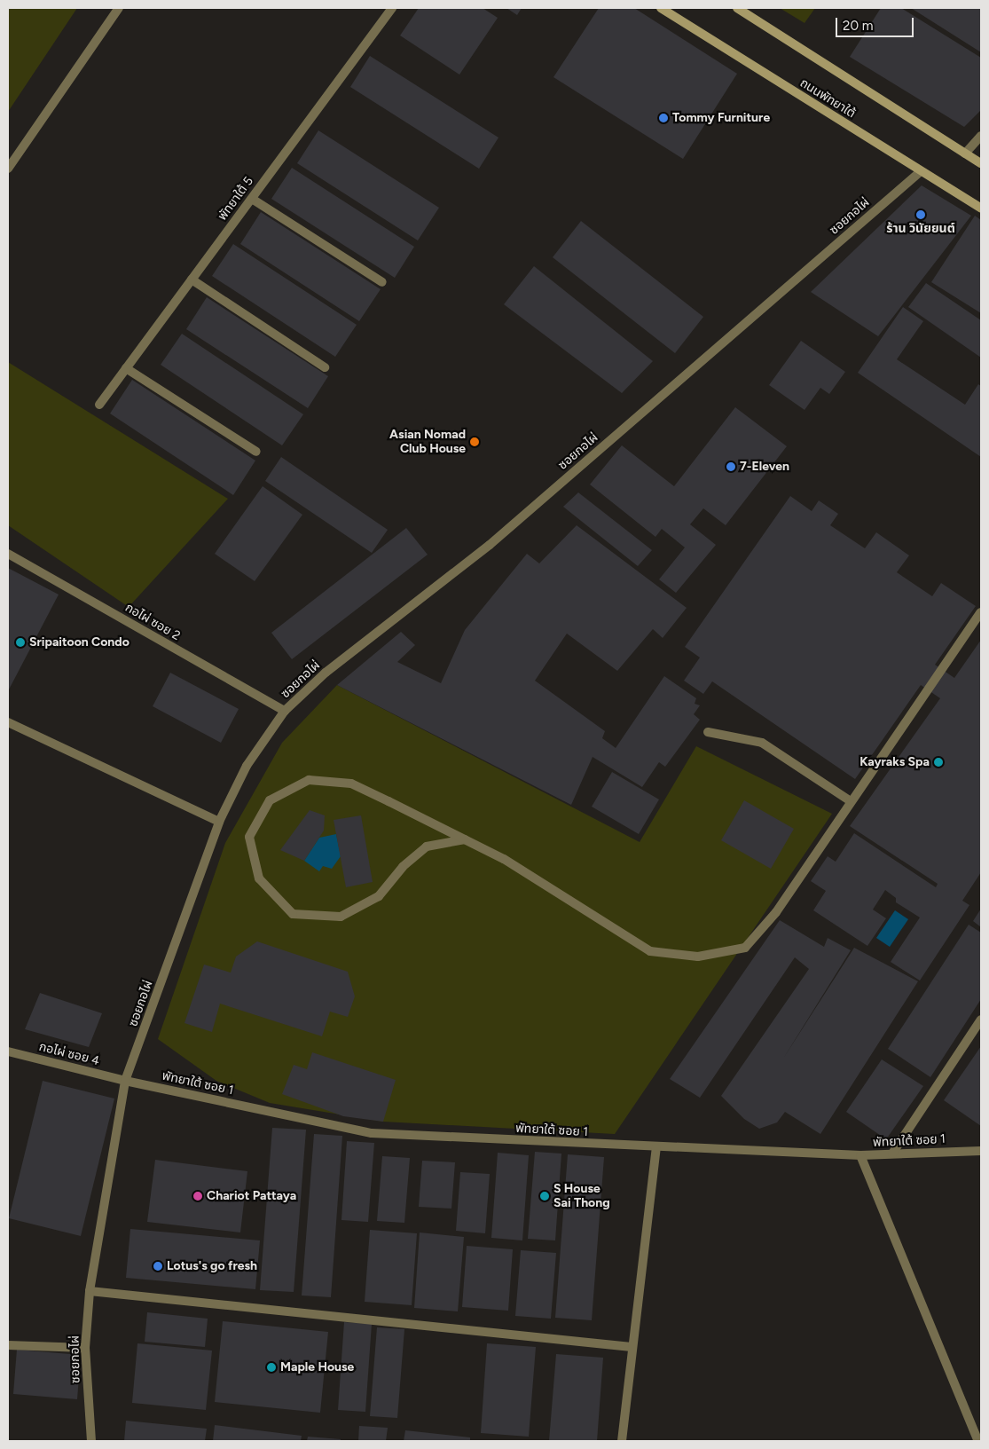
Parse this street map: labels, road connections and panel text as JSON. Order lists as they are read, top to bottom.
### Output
{
  "streets": {
    "main road": ["ถนนพัทยาใต้"],
    "street": [
      "พัทยาใต้ 5",
      "ซอยกอไผ่",
      "กอไผ่ ซอย 2",
      "กอไผ่ ซอย 4",
      "พัทยาใต้ ซอย 1"
    ]
  },
  "crossings": [
    ["ถนนพัทยาใต้", "ซอยกอไผ่"],
    ["ซอยกอไผ่", "กอไผ่ ซอย 2"],
    ["ซอยกอไผ่", "กอไผ่ ซอย 4"],
    ["ซอยกอไผ่", "พัทยาใต้ ซอย 1"],
    ["กอไผ่ ซอย 4", "พัทยาใต้ ซอย 1"]
  ],
  "places": [
    "Tommy Furniture",
    "ร้าน วินัยยนต์",
    "Asian Nomad Club House",
    "7-Eleven",
    "Sripaitoon Condo",
    "Kayraks Spa",
    "Chariot Pattaya",
    "S House Sai Thong",
    "Lotus's go fresh",
    "Maple House"
  ],
  "scale_bar": "20 m"
}
